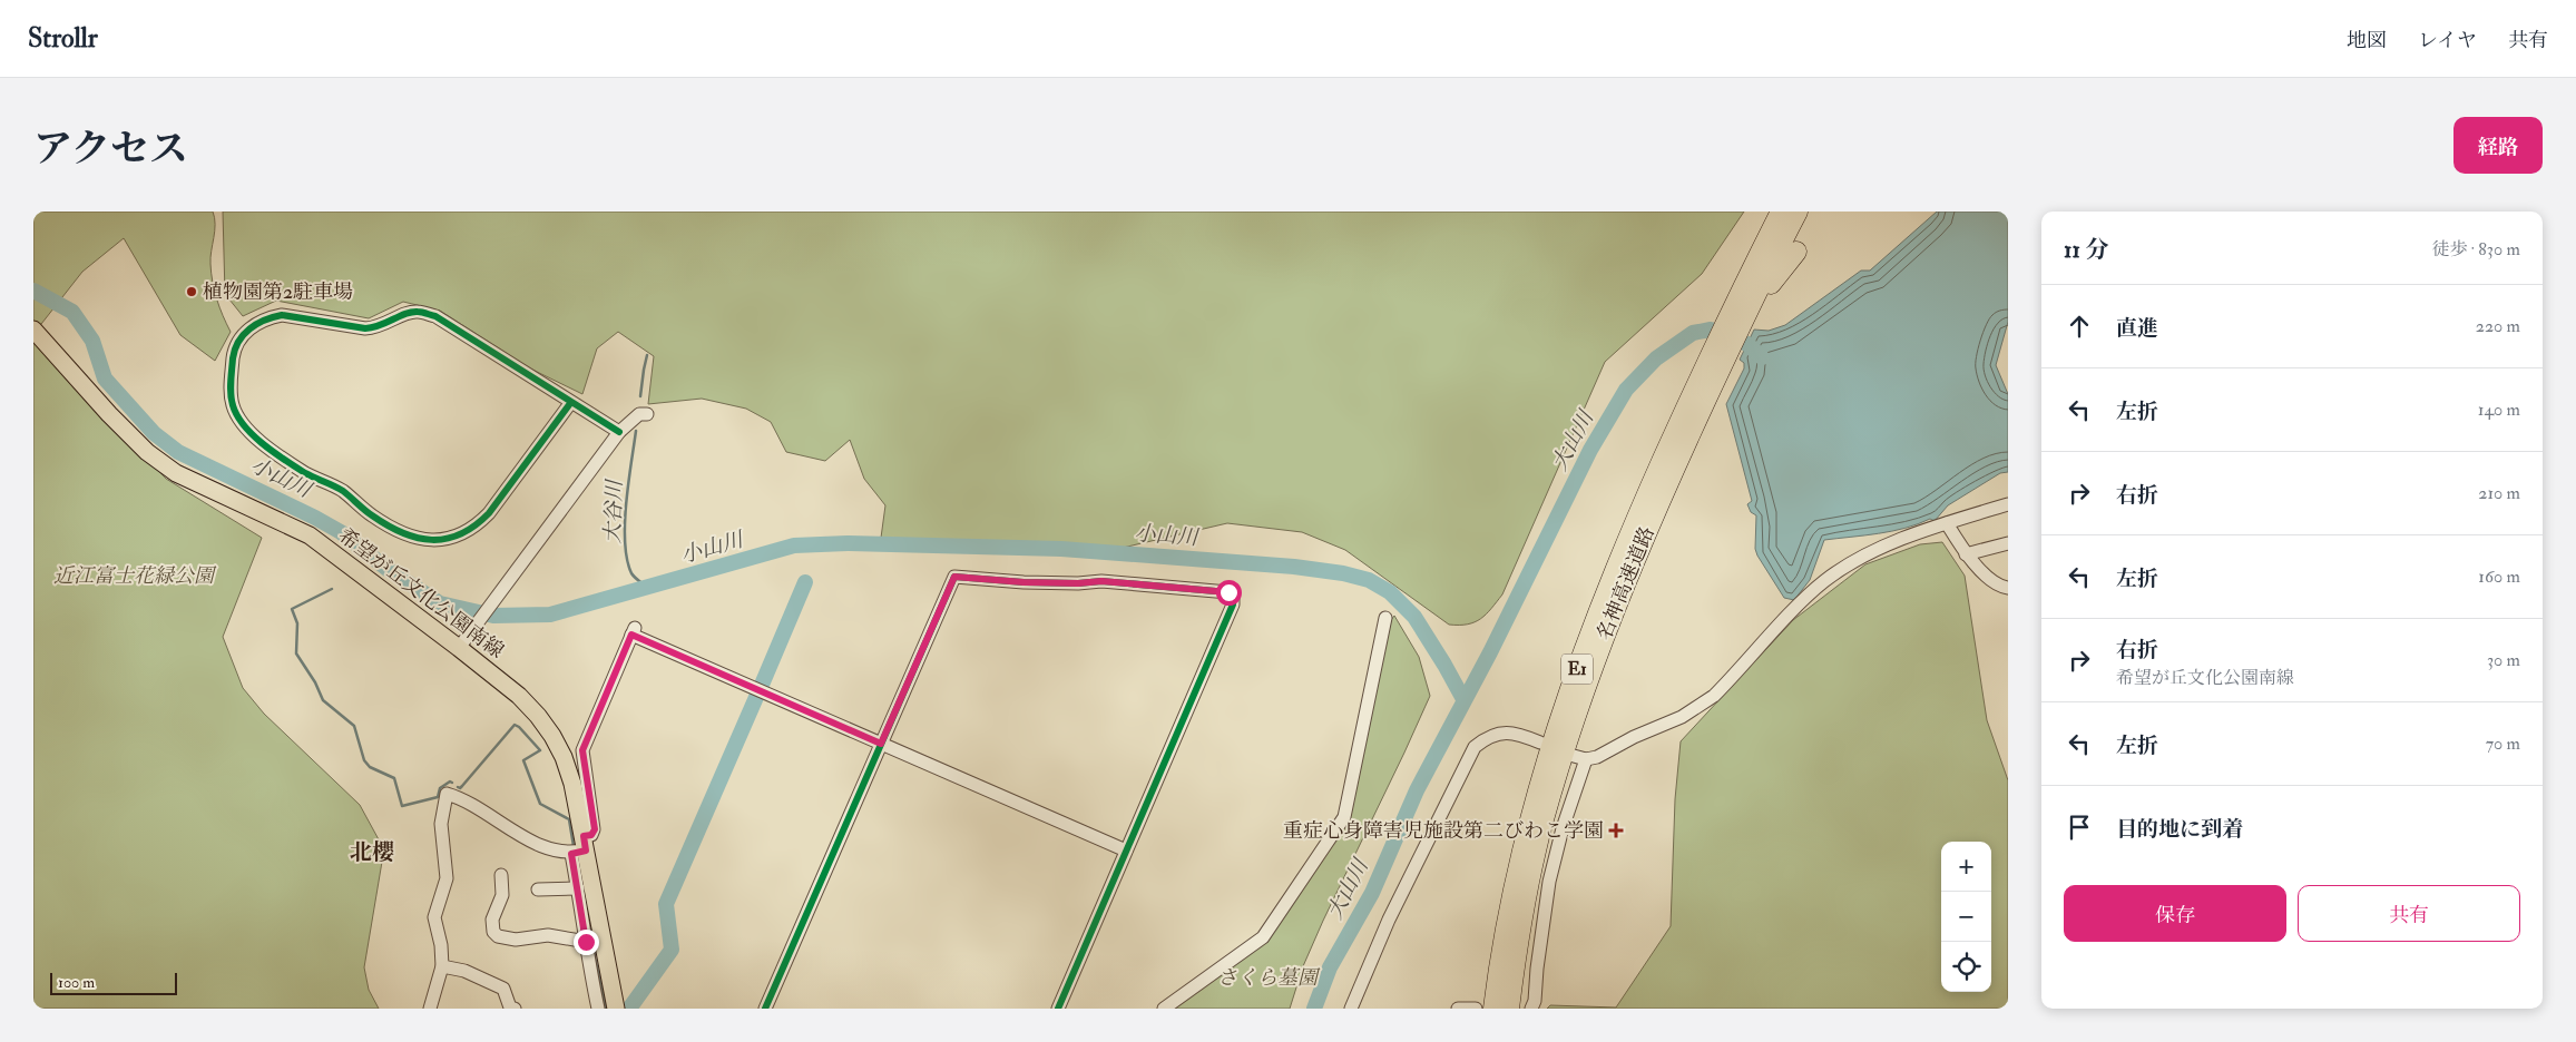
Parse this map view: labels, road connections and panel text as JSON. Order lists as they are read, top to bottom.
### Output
{
  "streets": {
    "highway": ["名神高速道路", "E1"],
    "main road": ["希望が丘文化公園南線"]
  },
  "districts": ["北櫻"],
  "water": ["大山川", "小山川", "大谷川"],
  "parks": ["近江富士花緑公園", "さくら墓園"],
  "places": {
    "other": ["植物園第2駐車場"],
    "health": ["重症心身障害児施設第二びわこ学園"]
  },
  "scale_bar": "100 m",
  "page": {
    "header": "Strollr",
    "nav": ["地図", "レイヤ", "共有"],
    "title": "アクセス",
    "buttons": [
      "経路",
      ["保存", "共有"]
    ],
    "heading": ["11 分", "徒歩 · 830 m"],
    "list": [
      ["直進", "220 m"],
      ["左折", "140 m"],
      ["右折", "210 m"],
      ["左折", "160 m"],
      ["右折", "希望が丘文化公園南線", "30 m"],
      ["左折", "70 m"],
      "目的地に到着"
    ],
    "map_buttons": ["+", "−"],
    "scale": "100 m"
  }
}
